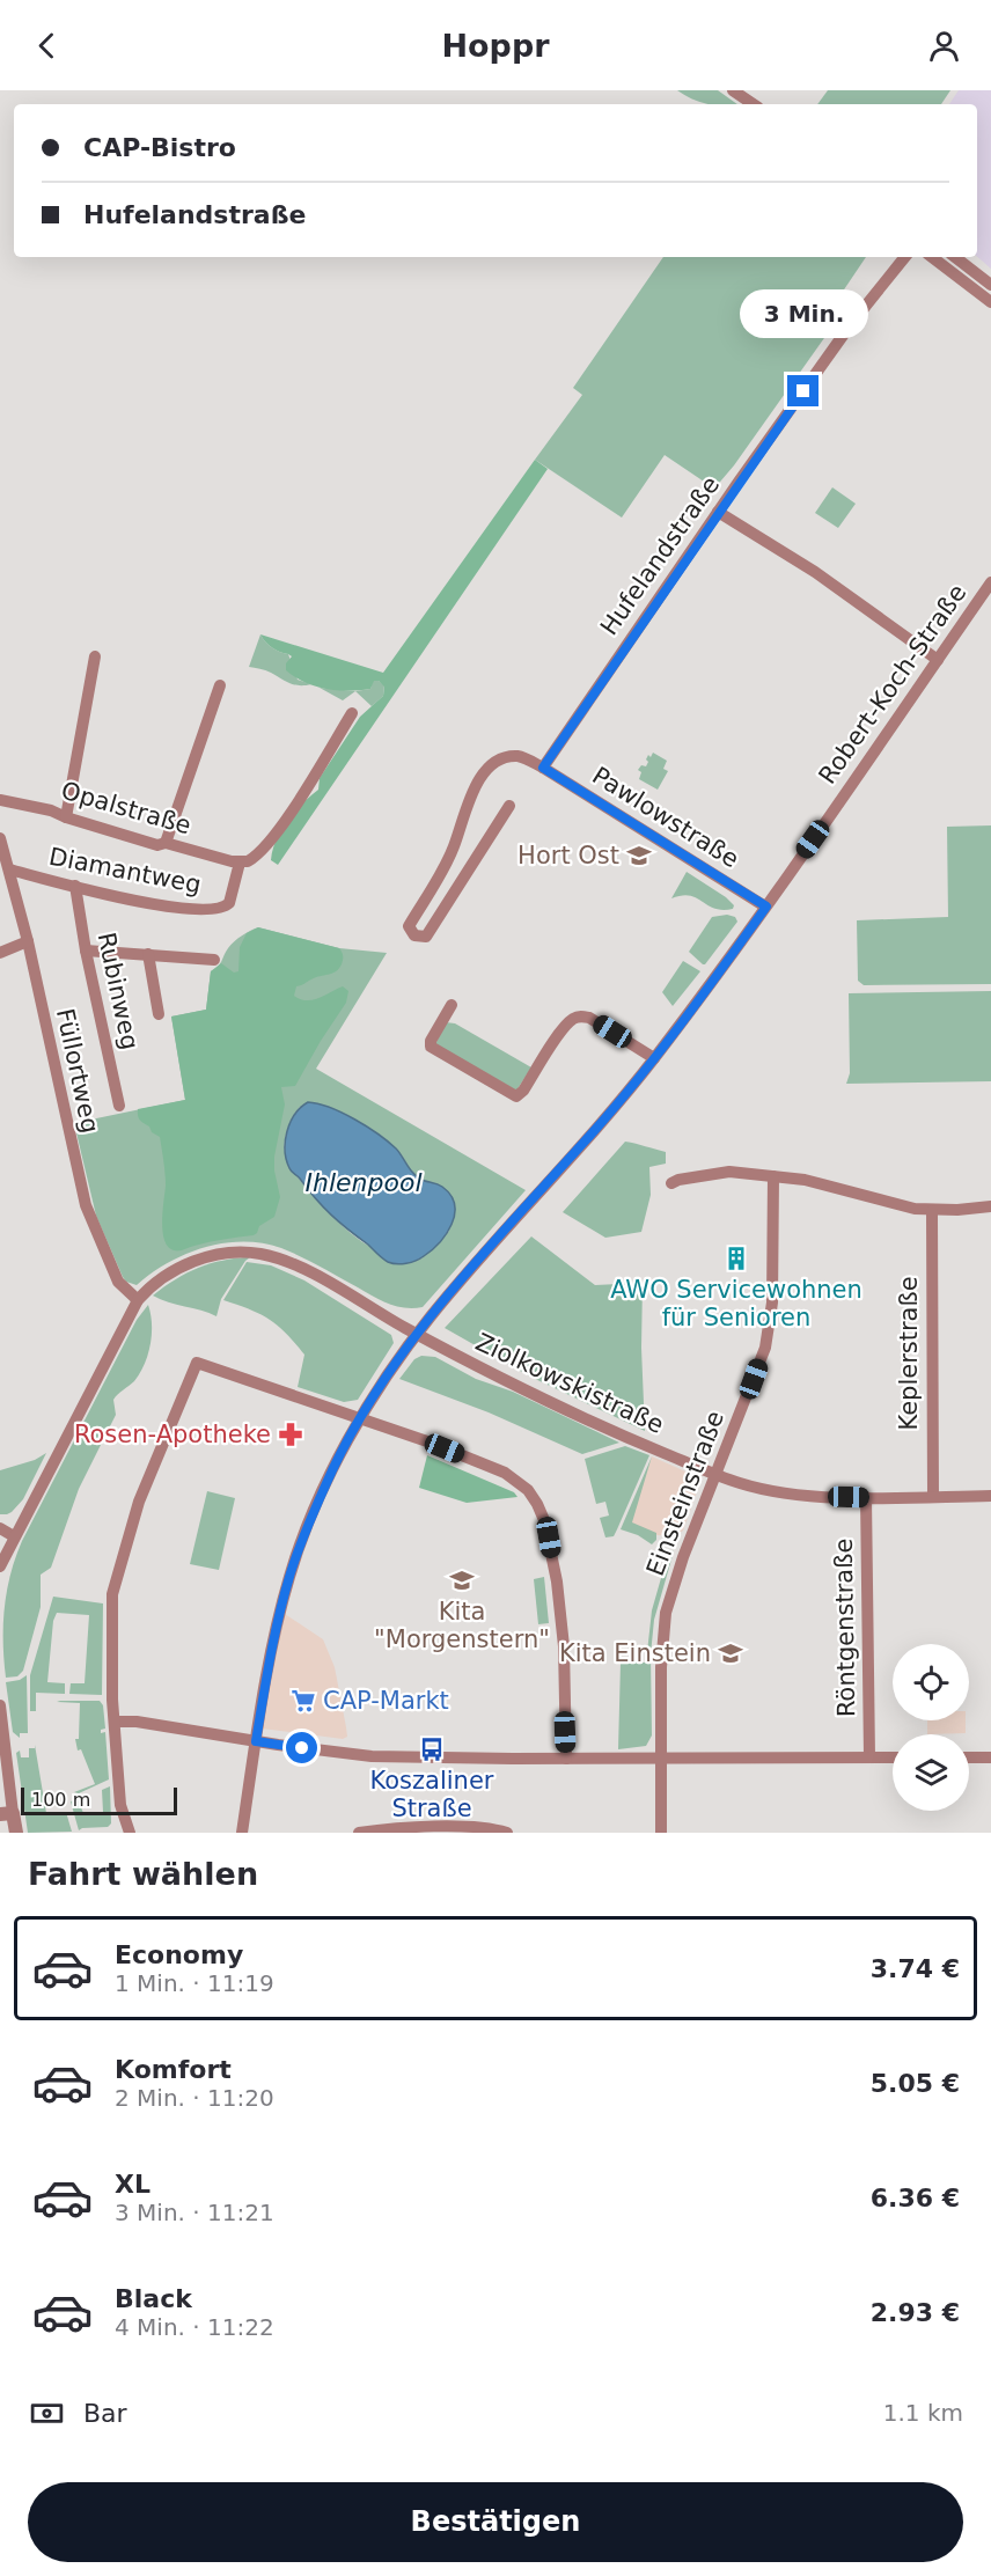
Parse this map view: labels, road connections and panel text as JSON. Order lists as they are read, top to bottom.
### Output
{
  "streets": {
    "street": [
      "Hufelandstraße",
      "Robert-Koch-Straße",
      "Opalstraße",
      "Pawlowstraße",
      "Diamantweg",
      "Rubinweg",
      "Füllortweg",
      "Keplerstraße",
      "Ziolkowskistraße",
      "Einsteinstraße",
      "Röntgenstraße"
    ]
  },
  "crossings": [
    ["Hufelandstraße", "Pawlowstraße"],
    ["Robert-Koch-Straße", "Pawlowstraße"],
    ["Robert-Koch-Straße", "Ziolkowskistraße"],
    ["Opalstraße", "Diamantweg"],
    ["Diamantweg", "Rubinweg"],
    ["Diamantweg", "Füllortweg"],
    ["Füllortweg", "Ziolkowskistraße"],
    ["Keplerstraße", "Ziolkowskistraße"],
    ["Ziolkowskistraße", "Einsteinstraße"],
    ["Ziolkowskistraße", "Röntgenstraße"]
  ],
  "water": ["Ihlenpool"],
  "places": {
    "school or university": ["Hort Ost", "Kita \"Morgenstern\"", "Kita Einstein"],
    "building": ["AWO Servicewohnen für Senioren"],
    "pharmacy": ["Rosen-Apotheke"],
    "supermarket": ["CAP-Markt"],
    "bus stop": ["Koszaliner Straße"]
  },
  "scale_bar": "100 m",
  "page": {
    "header": "Hoppr",
    "banner": ["CAP-Bistro", "Hufelandstraße"],
    "bubble": "3 Min.",
    "scale": "100 m",
    "heading": "Fahrt wählen",
    "list": [
      {
        "name": "Economy",
        "note": "1 Min. · 11:19",
        "value": "3.74 €"
      },
      {
        "name": "Komfort",
        "note": "2 Min. · 11:20",
        "value": "5.05 €"
      },
      {
        "name": "XL",
        "note": "3 Min. · 11:21",
        "value": "6.36 €"
      },
      {
        "name": "Black",
        "note": "4 Min. · 11:22",
        "value": "2.93 €"
      }
    ],
    "pay": ["Bar", "1.1 km"],
    "buttons": "Bestätigen"
  }
}
